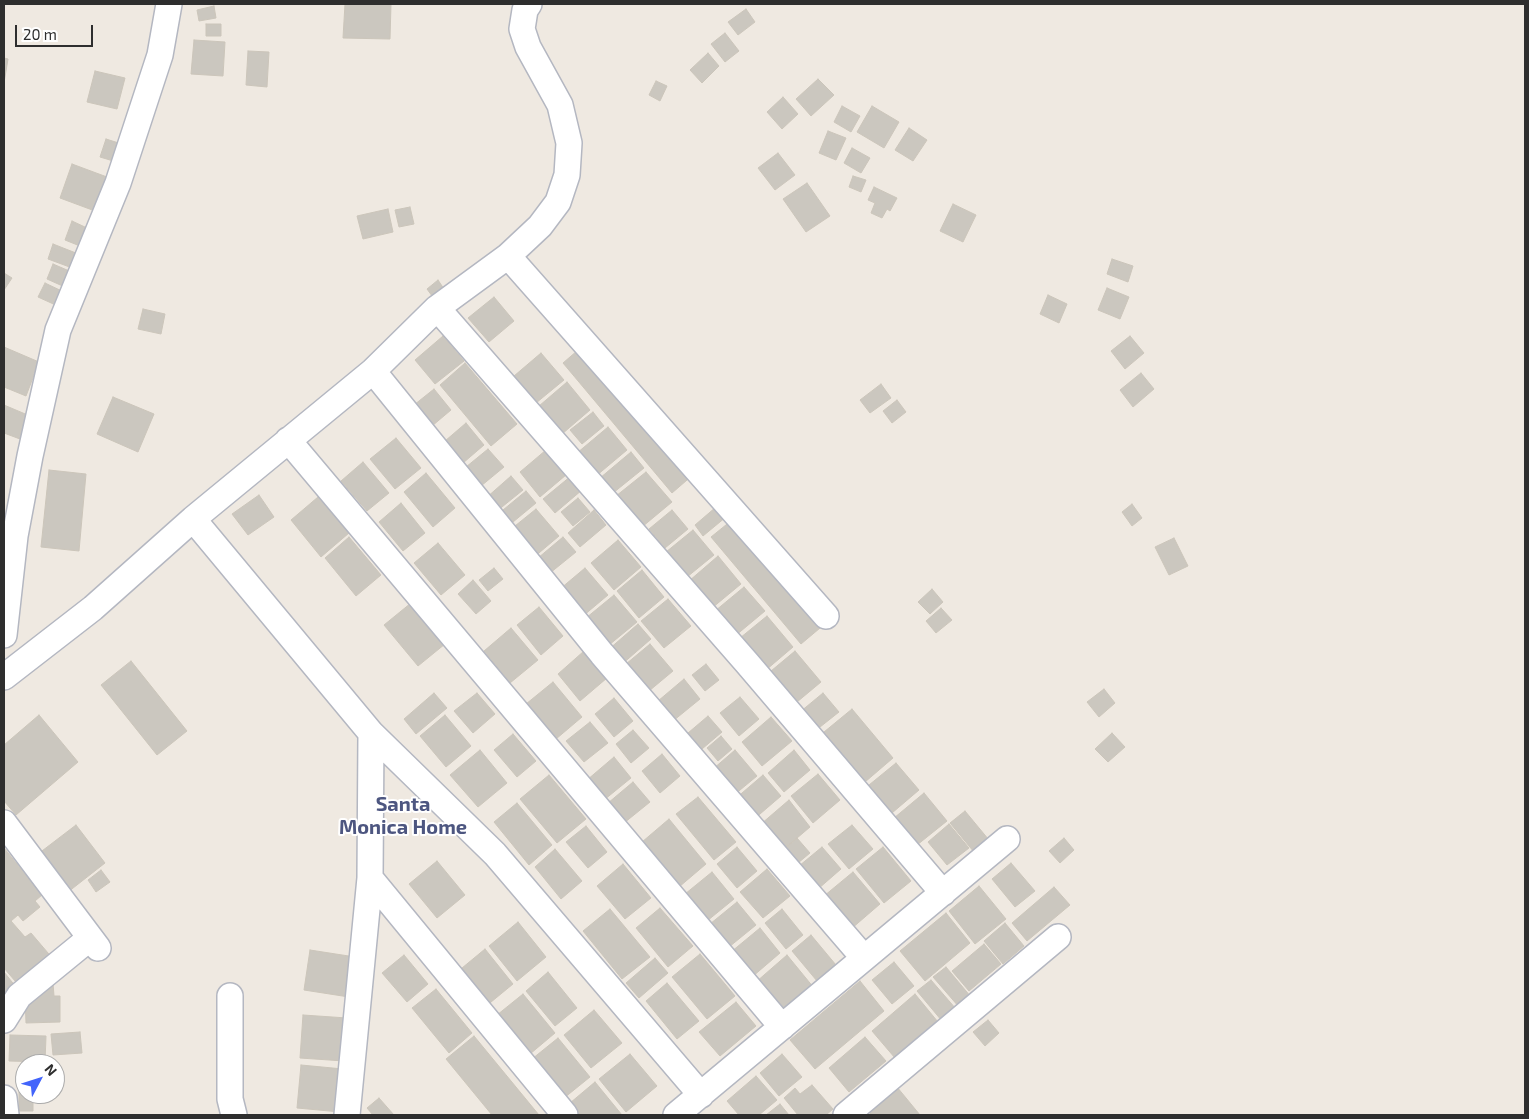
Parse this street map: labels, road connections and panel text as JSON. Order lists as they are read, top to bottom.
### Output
{
  "districts": ["Santa Monica Home"],
  "scale_bar": "20 m",
  "north": "top right"
}
